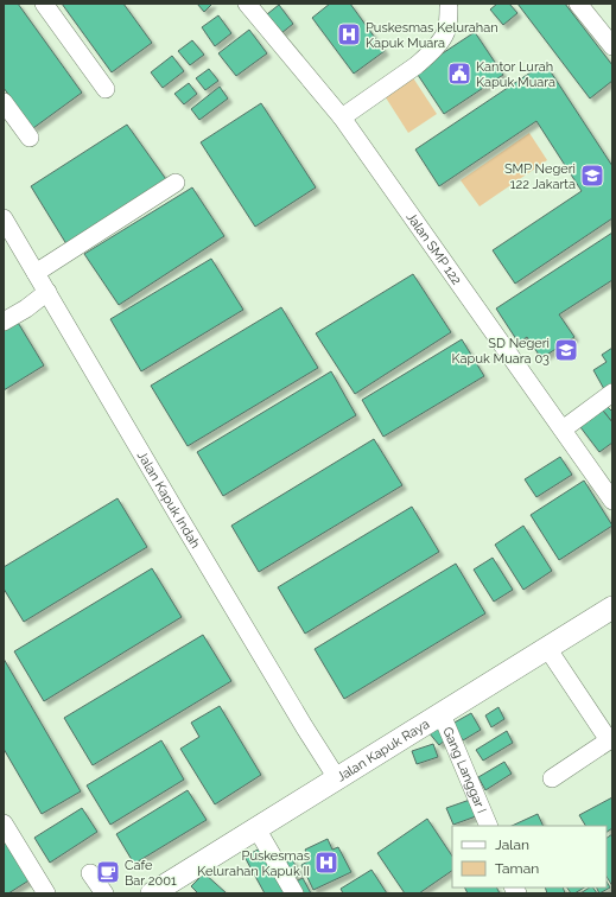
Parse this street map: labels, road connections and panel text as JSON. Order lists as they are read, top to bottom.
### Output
{
  "streets": {
    "main road": ["Jalan Kapuk Raya"],
    "street": ["Jalan SMP 122", "Jalan Kapuk Indah", "Gang Langgar I"]
  },
  "crossings": [
    ["Jalan Kapuk Indah", "Jalan Kapuk Raya"],
    ["Jalan Kapuk Raya", "Gang Langgar I"]
  ],
  "places": {
    "hospital": ["Puskesmas Kelurahan Kapuk Muara", "Puskesmas Kelurahan Kapuk II"],
    "public building": ["Kantor Lurah Kapuk Muara"],
    "school or university": ["SMP Negeri 122 Jakarta", "SD Negeri Kapuk Muara 03"],
    "cafe": ["Cafe Bar 2001"]
  },
  "legend": ["Jalan", "Taman"]
}
